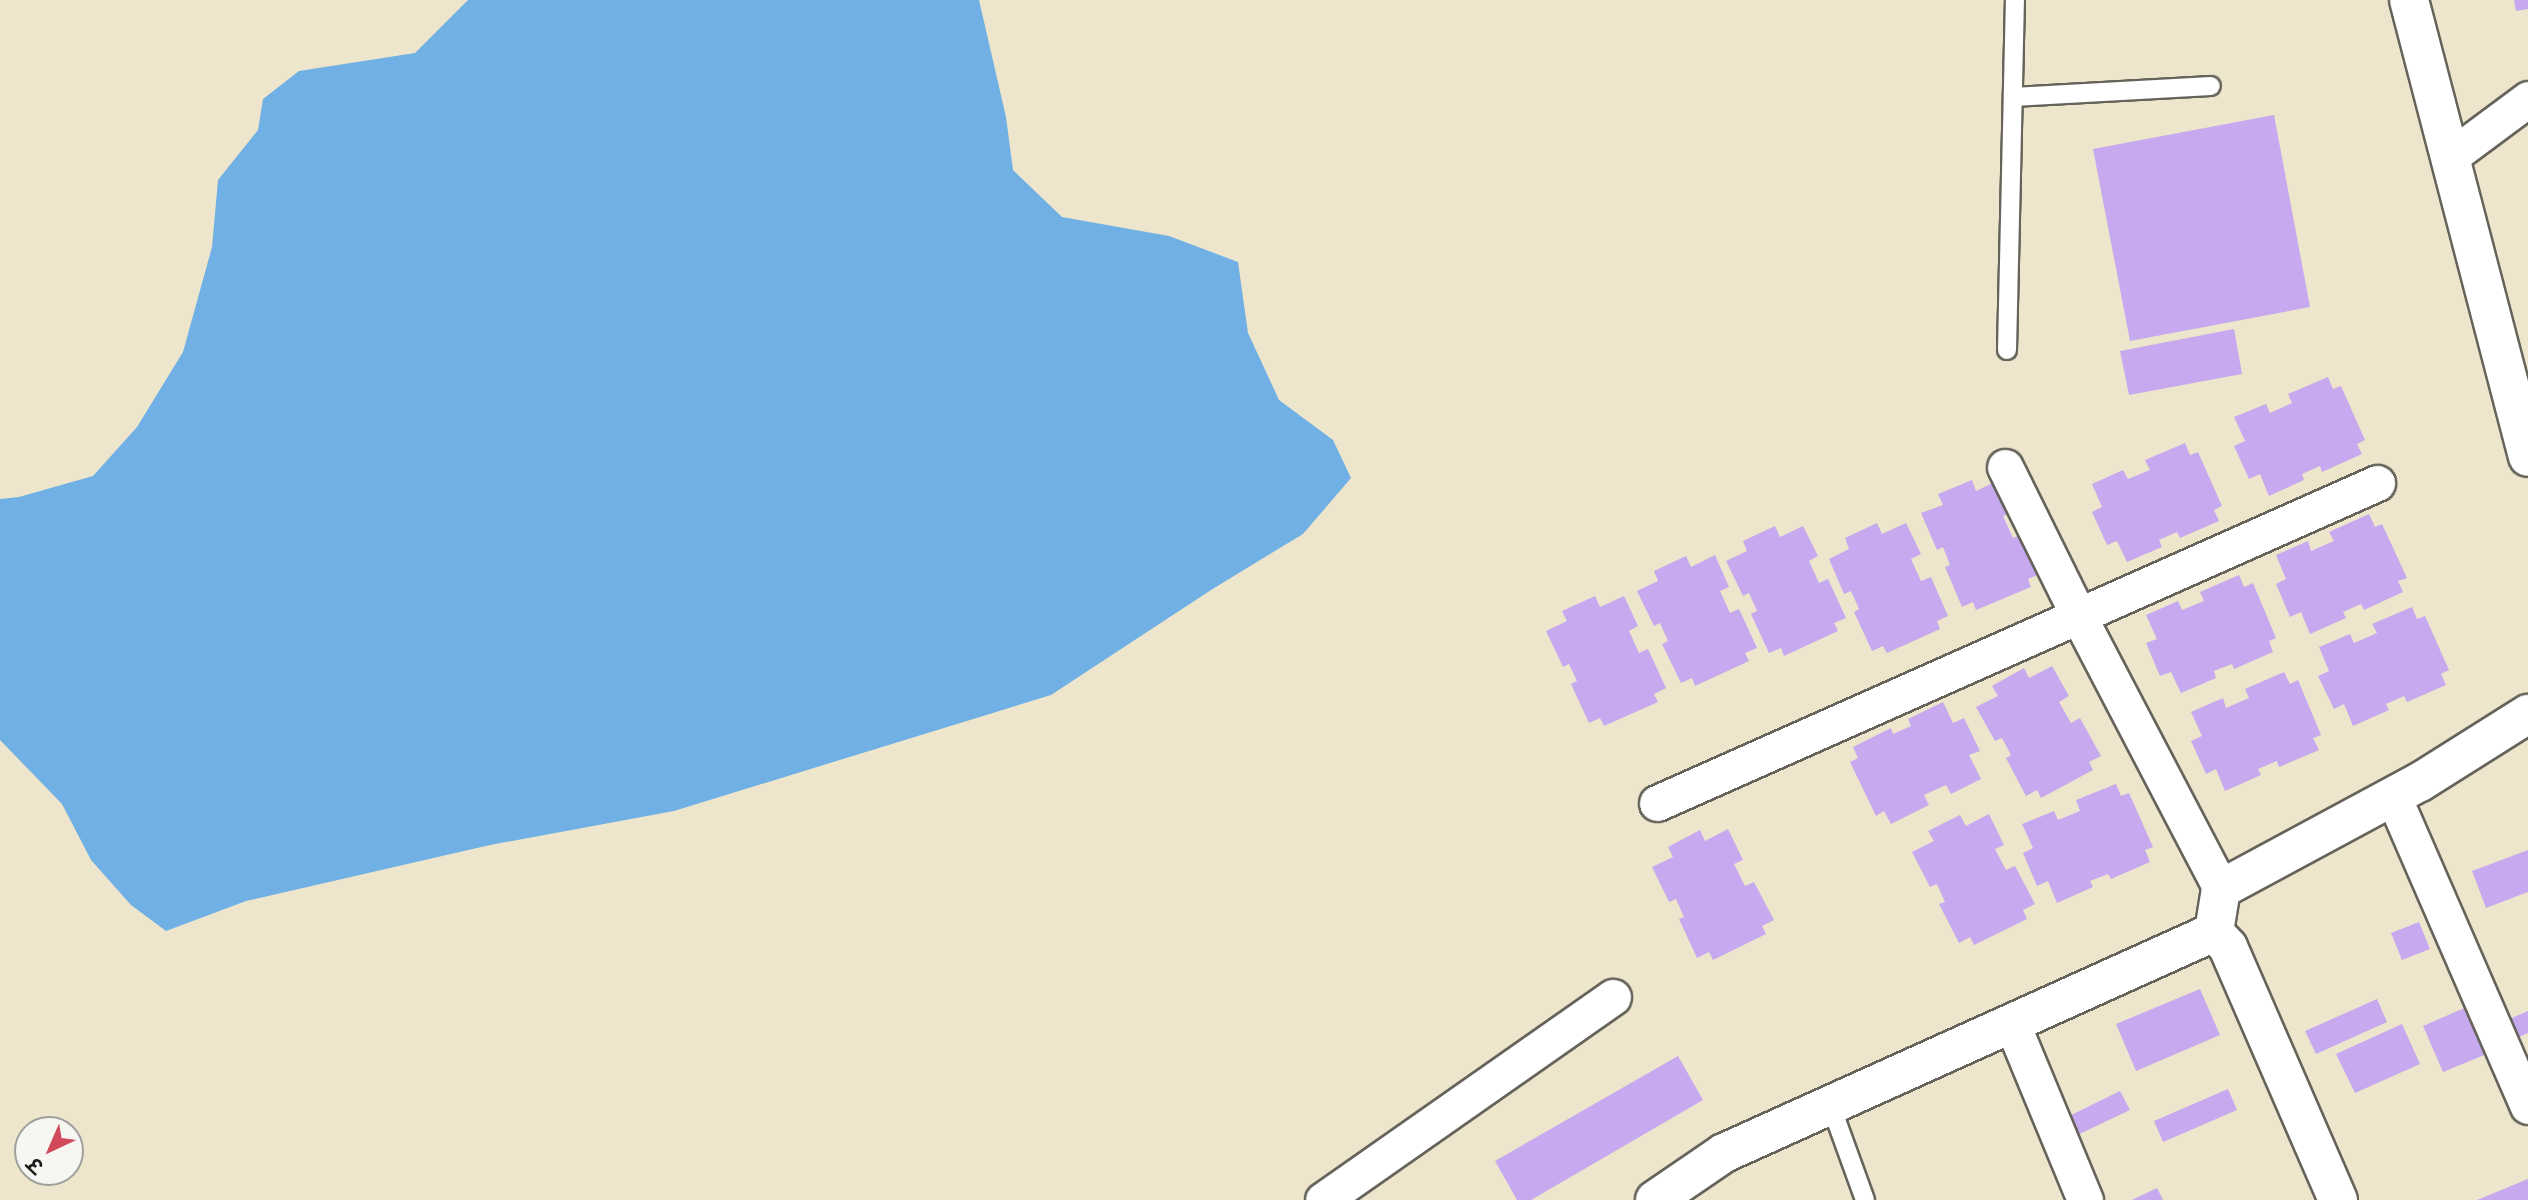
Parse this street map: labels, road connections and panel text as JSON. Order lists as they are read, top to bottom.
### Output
{
  "north": "bottom left"
}
